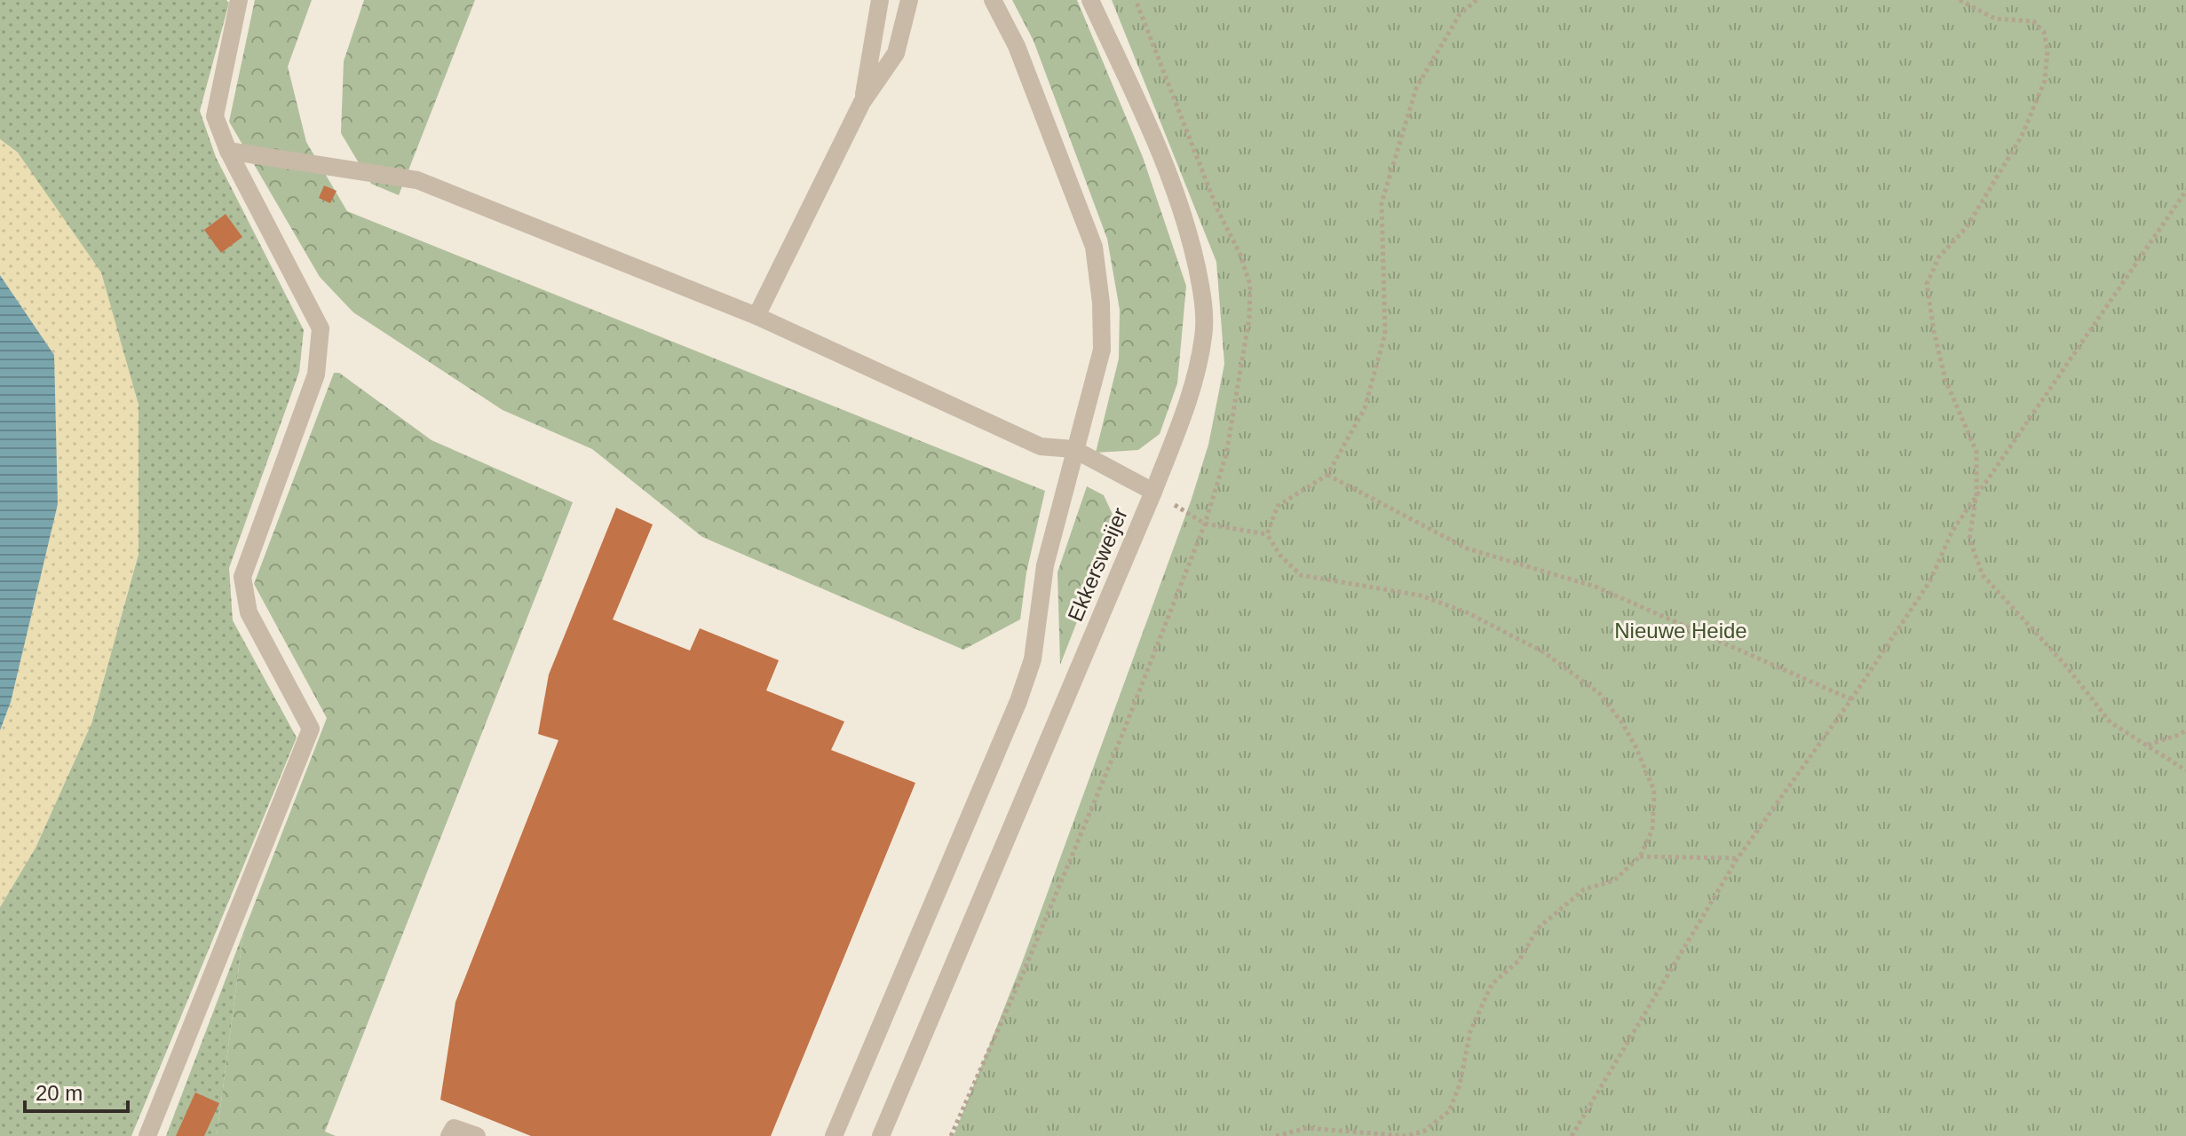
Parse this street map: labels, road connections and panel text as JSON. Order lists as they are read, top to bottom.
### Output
{
  "streets": {
    "street": ["Ekkersweijer"]
  },
  "parks": ["Nieuwe Heide"],
  "scale_bar": "20 m"
}
